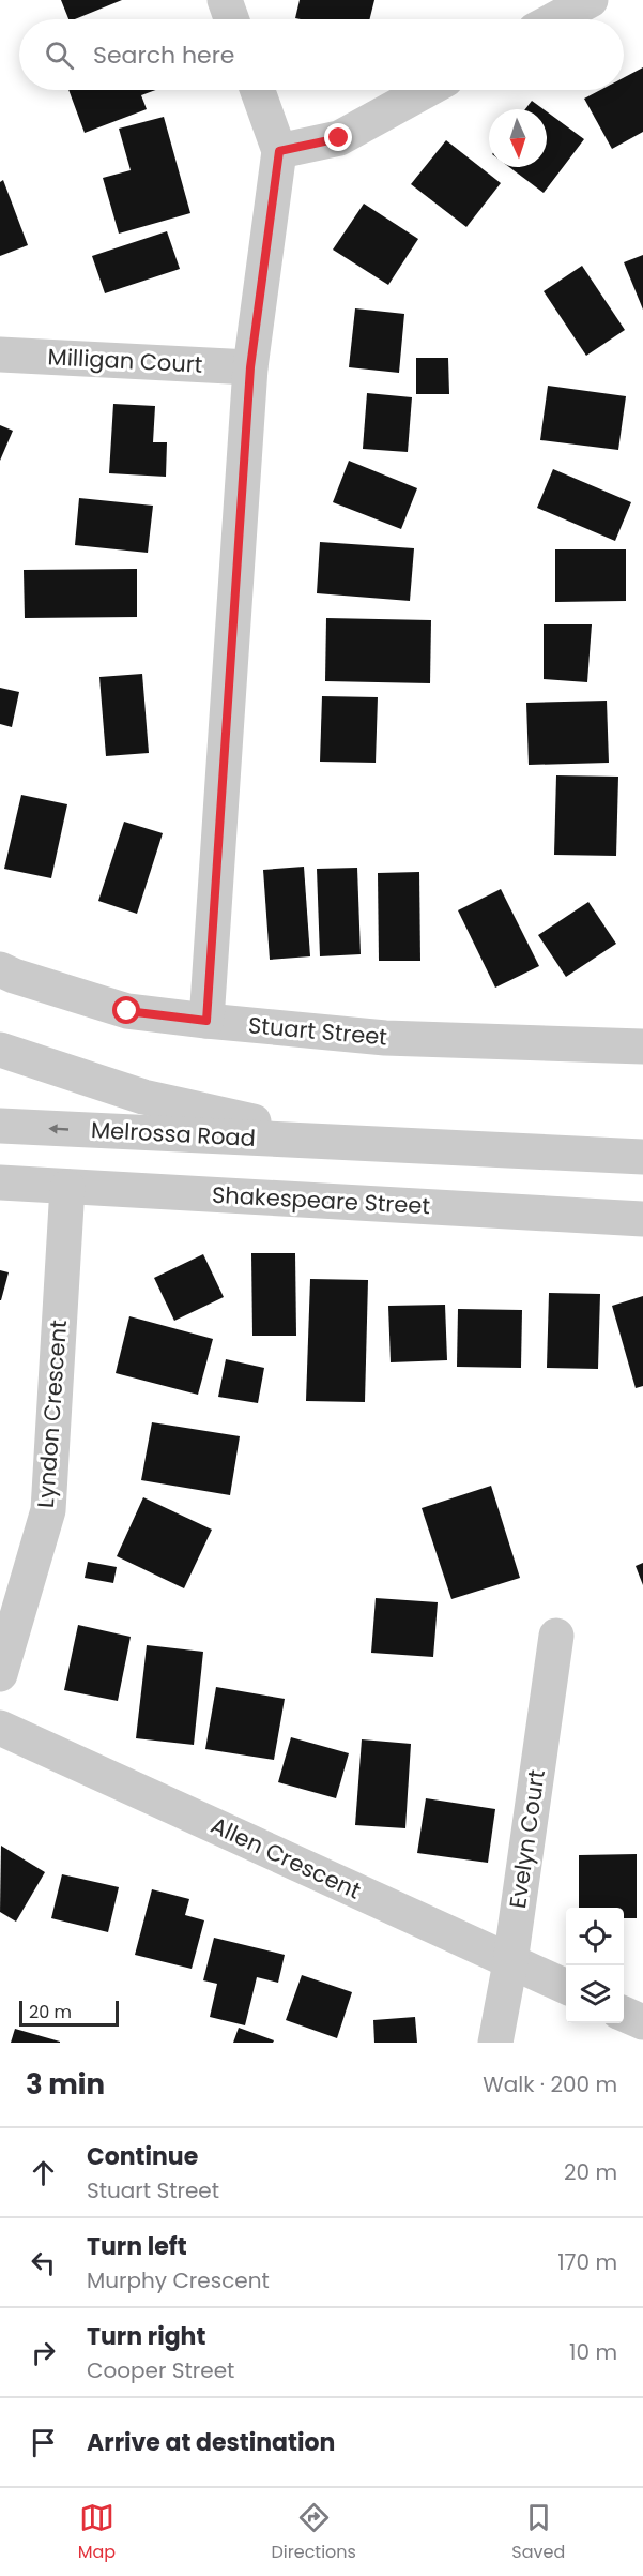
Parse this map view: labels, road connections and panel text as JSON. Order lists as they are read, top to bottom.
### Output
{
  "streets": {
    "street": [
      "Milligan Court",
      "Stuart Street",
      "Melrossa Road",
      "Shakespeare Street",
      "Lyndon Crescent",
      "Evelyn Court",
      "Allen Crescent"
    ]
  },
  "crossings": [
    ["Shakespeare Street", "Lyndon Crescent"],
    ["Evelyn Court", "Allen Crescent"]
  ],
  "scale_bar": "20 m",
  "north": "bottom",
  "page": {
    "search": "Search here",
    "scale": "20 m",
    "heading": ["3 min", "Walk · 200 m"],
    "list": [
      ["Continue", "Stuart Street", "20 m"],
      ["Turn left", "Murphy Crescent", "170 m"],
      ["Turn right", "Cooper Street", "10 m"],
      "Arrive at destination"
    ],
    "nav": ["Map", "Directions", "Saved"]
  }
}
